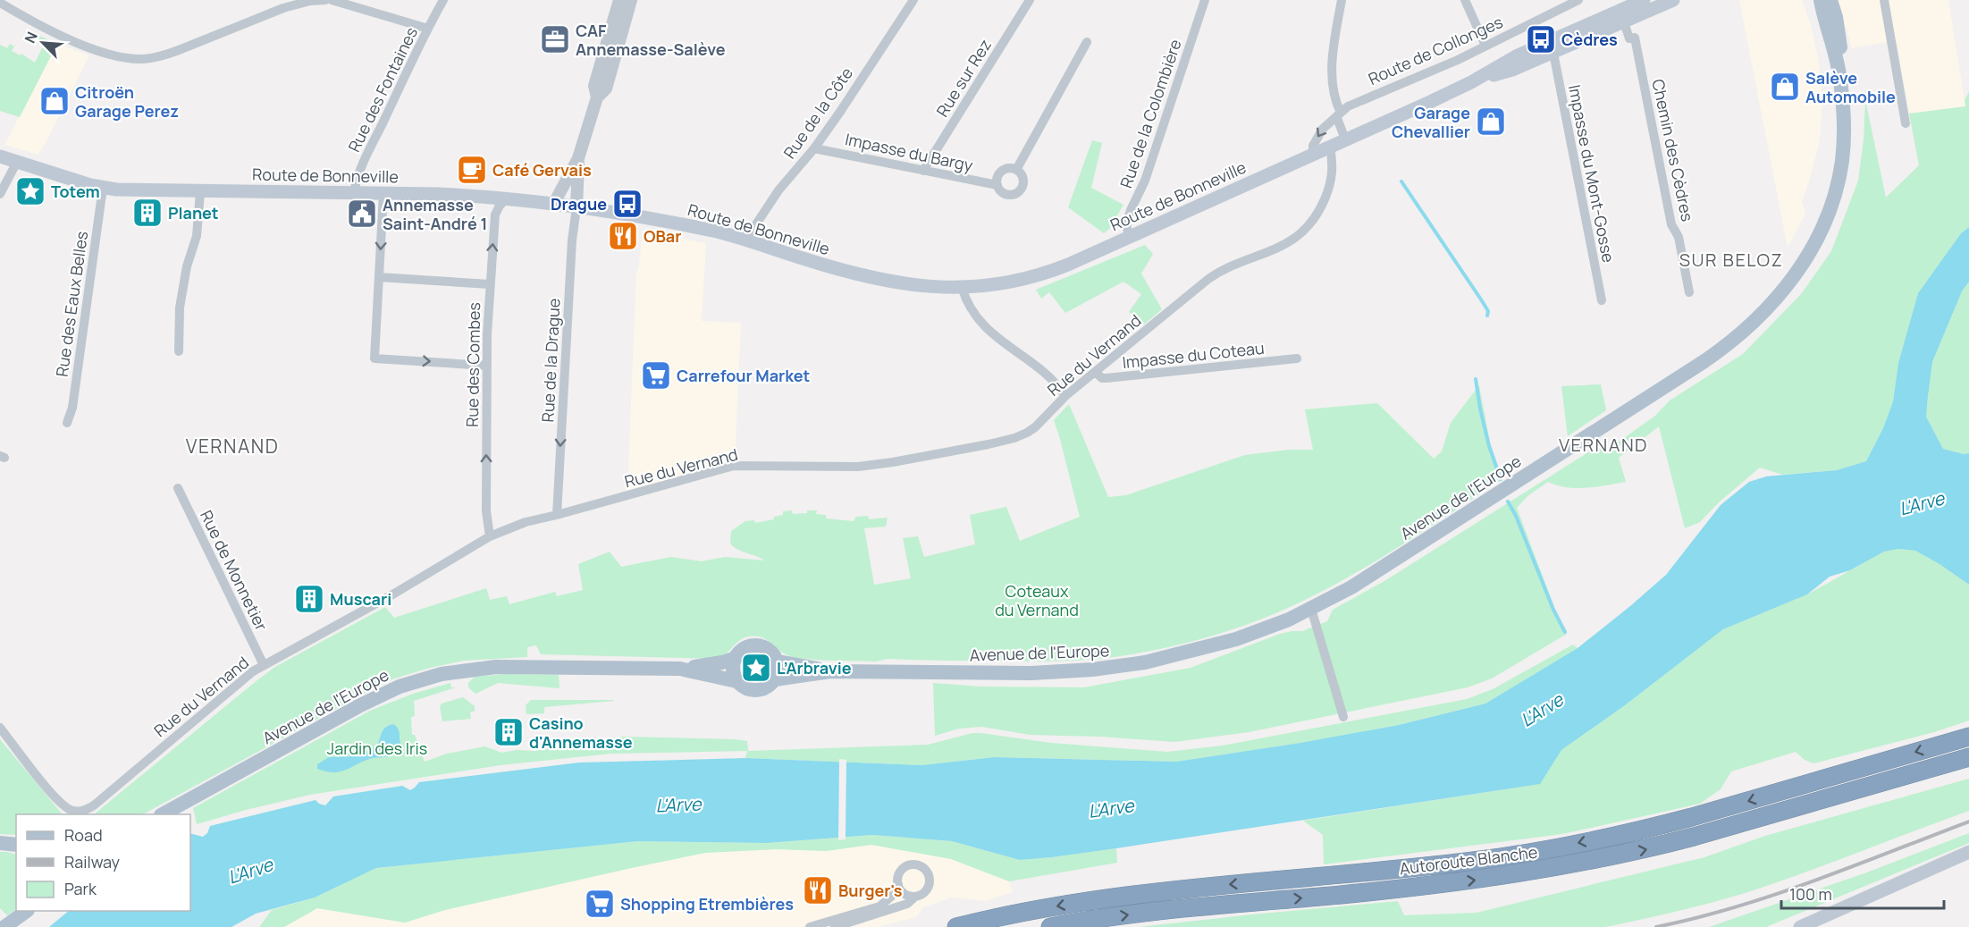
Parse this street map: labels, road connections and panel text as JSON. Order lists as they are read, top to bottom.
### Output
{
  "streets": {
    "highway": ["Autoroute Blanche"],
    "main road": ["Route de Bonneville", "Avenue de l'Europe"],
    "street": [
      "Route de Collonges",
      "Rue sur Rez",
      "Rue des Fontaines",
      "Rue de la Côte",
      "Rue de la Colombière",
      "Chemin des Cèdres",
      "Impasse du Bargy",
      "Impasse du Mont-Gosse",
      "Rue des Eaux Belles",
      "Rue du Vernand",
      "Impasse du Coteau",
      "Rue de la Drague",
      "Rue des Combes",
      "Rue de Monnetier"
    ]
  },
  "crossings": [
    ["Route de Collonges", "Route de Bonneville"],
    ["Rue sur Rez", "Impasse du Bargy"],
    ["Rue des Fontaines", "Route de Bonneville"],
    ["Rue de la Côte", "Impasse du Bargy"],
    ["Rue de la Côte", "Route de Bonneville"],
    ["Rue de la Colombière", "Route de Bonneville"],
    ["Chemin des Cèdres", "Route de Bonneville"],
    ["Impasse du Mont-Gosse", "Route de Bonneville"],
    ["Route de Bonneville", "Rue des Eaux Belles"],
    ["Route de Bonneville", "Rue du Vernand"],
    ["Route de Bonneville", "Rue de la Drague"],
    ["Route de Bonneville", "Rue des Combes"],
    ["Rue du Vernand", "Impasse du Coteau"],
    ["Rue du Vernand", "Rue de la Drague"],
    ["Rue du Vernand", "Rue des Combes"],
    ["Rue du Vernand", "Rue de Monnetier"]
  ],
  "one_way": ["Rue de la Drague", "Rue des Combes"],
  "districts": ["SUR BELOZ", "VERNAND", "VERNAND"],
  "water": ["L'Arve"],
  "parks": ["Coteaux du Vernand", "Jardin des Iris"],
  "places": {
    "office": ["CAF Annemasse-Salève"],
    "bus stop": ["Cèdres", "Drague"],
    "shop": ["Salève Automobile", "Citroën Garage Perez", "Garage Chevallier"],
    "cafe": ["Café Gervais"],
    "place": ["Totem", "L’Arbravie"],
    "building": ["Planet", "Muscari", "Casino d'Annemasse"],
    "public building": ["Annemasse Saint-André 1"],
    "restaurant": ["OBar", "Burger's"],
    "supermarket": ["Carrefour Market", "Shopping Etrembières"]
  },
  "legend": ["Road", "Railway", "Park"],
  "scale_bar": "100 m",
  "north": "top left"
}
